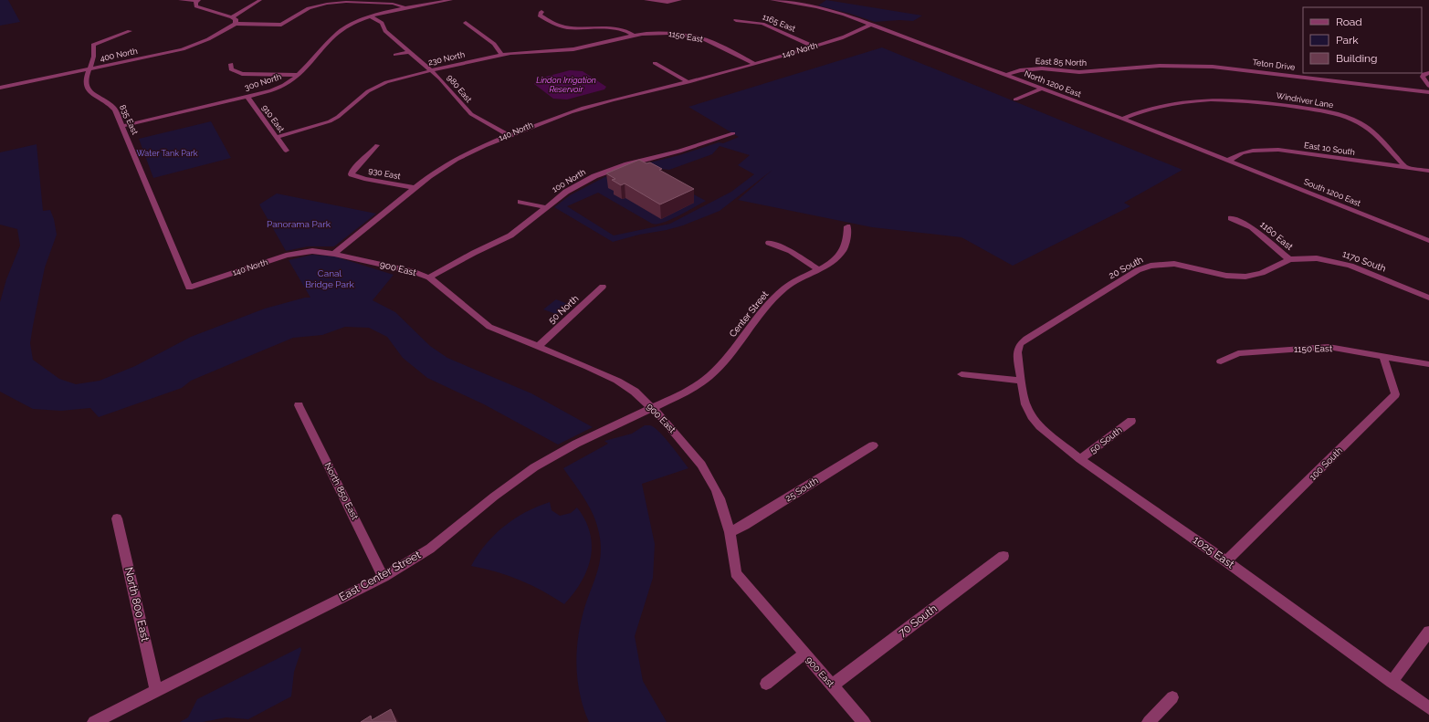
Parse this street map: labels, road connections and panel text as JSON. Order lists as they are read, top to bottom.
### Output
{
  "streets": {
    "street": [
      "1165 East",
      "1150 East",
      "140 North",
      "400 North",
      "230 North",
      "East 85 North",
      "Teton Drive",
      "300 North",
      "North 1200 East",
      "980 East",
      "Windriver Lane",
      "910 East",
      "835 East",
      "East 10 South",
      "930 East",
      "100 North",
      "South 1200 East",
      "1160 East",
      "1170 South",
      "20 South",
      "900 East",
      "50 North",
      "Center Street",
      "50 South",
      "100 South",
      "25 South",
      "North 850 East",
      "1025 East",
      "East Center Street",
      "North 800 East",
      "70 South"
    ]
  },
  "crossings": [
    ["1165 East", "140 North"],
    ["1150 East", "140 North"],
    ["1150 East", "230 North"],
    ["1150 East", "100 South"],
    ["140 North", "North 1200 East"],
    ["140 North", "980 East"],
    ["140 North", "835 East"],
    ["140 North", "930 East"],
    ["140 North", "900 East"],
    ["400 North", "835 East"],
    ["230 North", "980 East"],
    ["230 North", "910 East"],
    ["East 85 North", "Teton Drive"],
    ["East 85 North", "North 1200 East"],
    ["300 North", "980 East"],
    ["300 North", "910 East"],
    ["300 North", "835 East"],
    ["North 1200 East", "Windriver Lane"],
    ["North 1200 East", "East 10 South"],
    ["North 1200 East", "South 1200 East"],
    ["Windriver Lane", "East 10 South"],
    ["East 10 South", "South 1200 East"],
    ["100 North", "900 East"],
    ["1160 East", "1170 South"],
    ["1160 East", "20 South"],
    ["1170 South", "20 South"],
    ["20 South", "1025 East"],
    ["900 East", "50 North"],
    ["900 East", "Center Street"],
    ["900 East", "25 South"],
    ["900 East", "East Center Street"],
    ["900 East", "70 South"],
    ["Center Street", "East Center Street"],
    ["50 South", "1025 East"],
    ["100 South", "1025 East"],
    ["North 850 East", "East Center Street"],
    ["East Center Street", "North 800 East"]
  ],
  "water": ["Lindon Irrigation Reservoir"],
  "parks": ["Water Tank Park", "Panorama Park", "Canal Bridge Park"],
  "legend": ["Road", "Park", "Building"]
}
